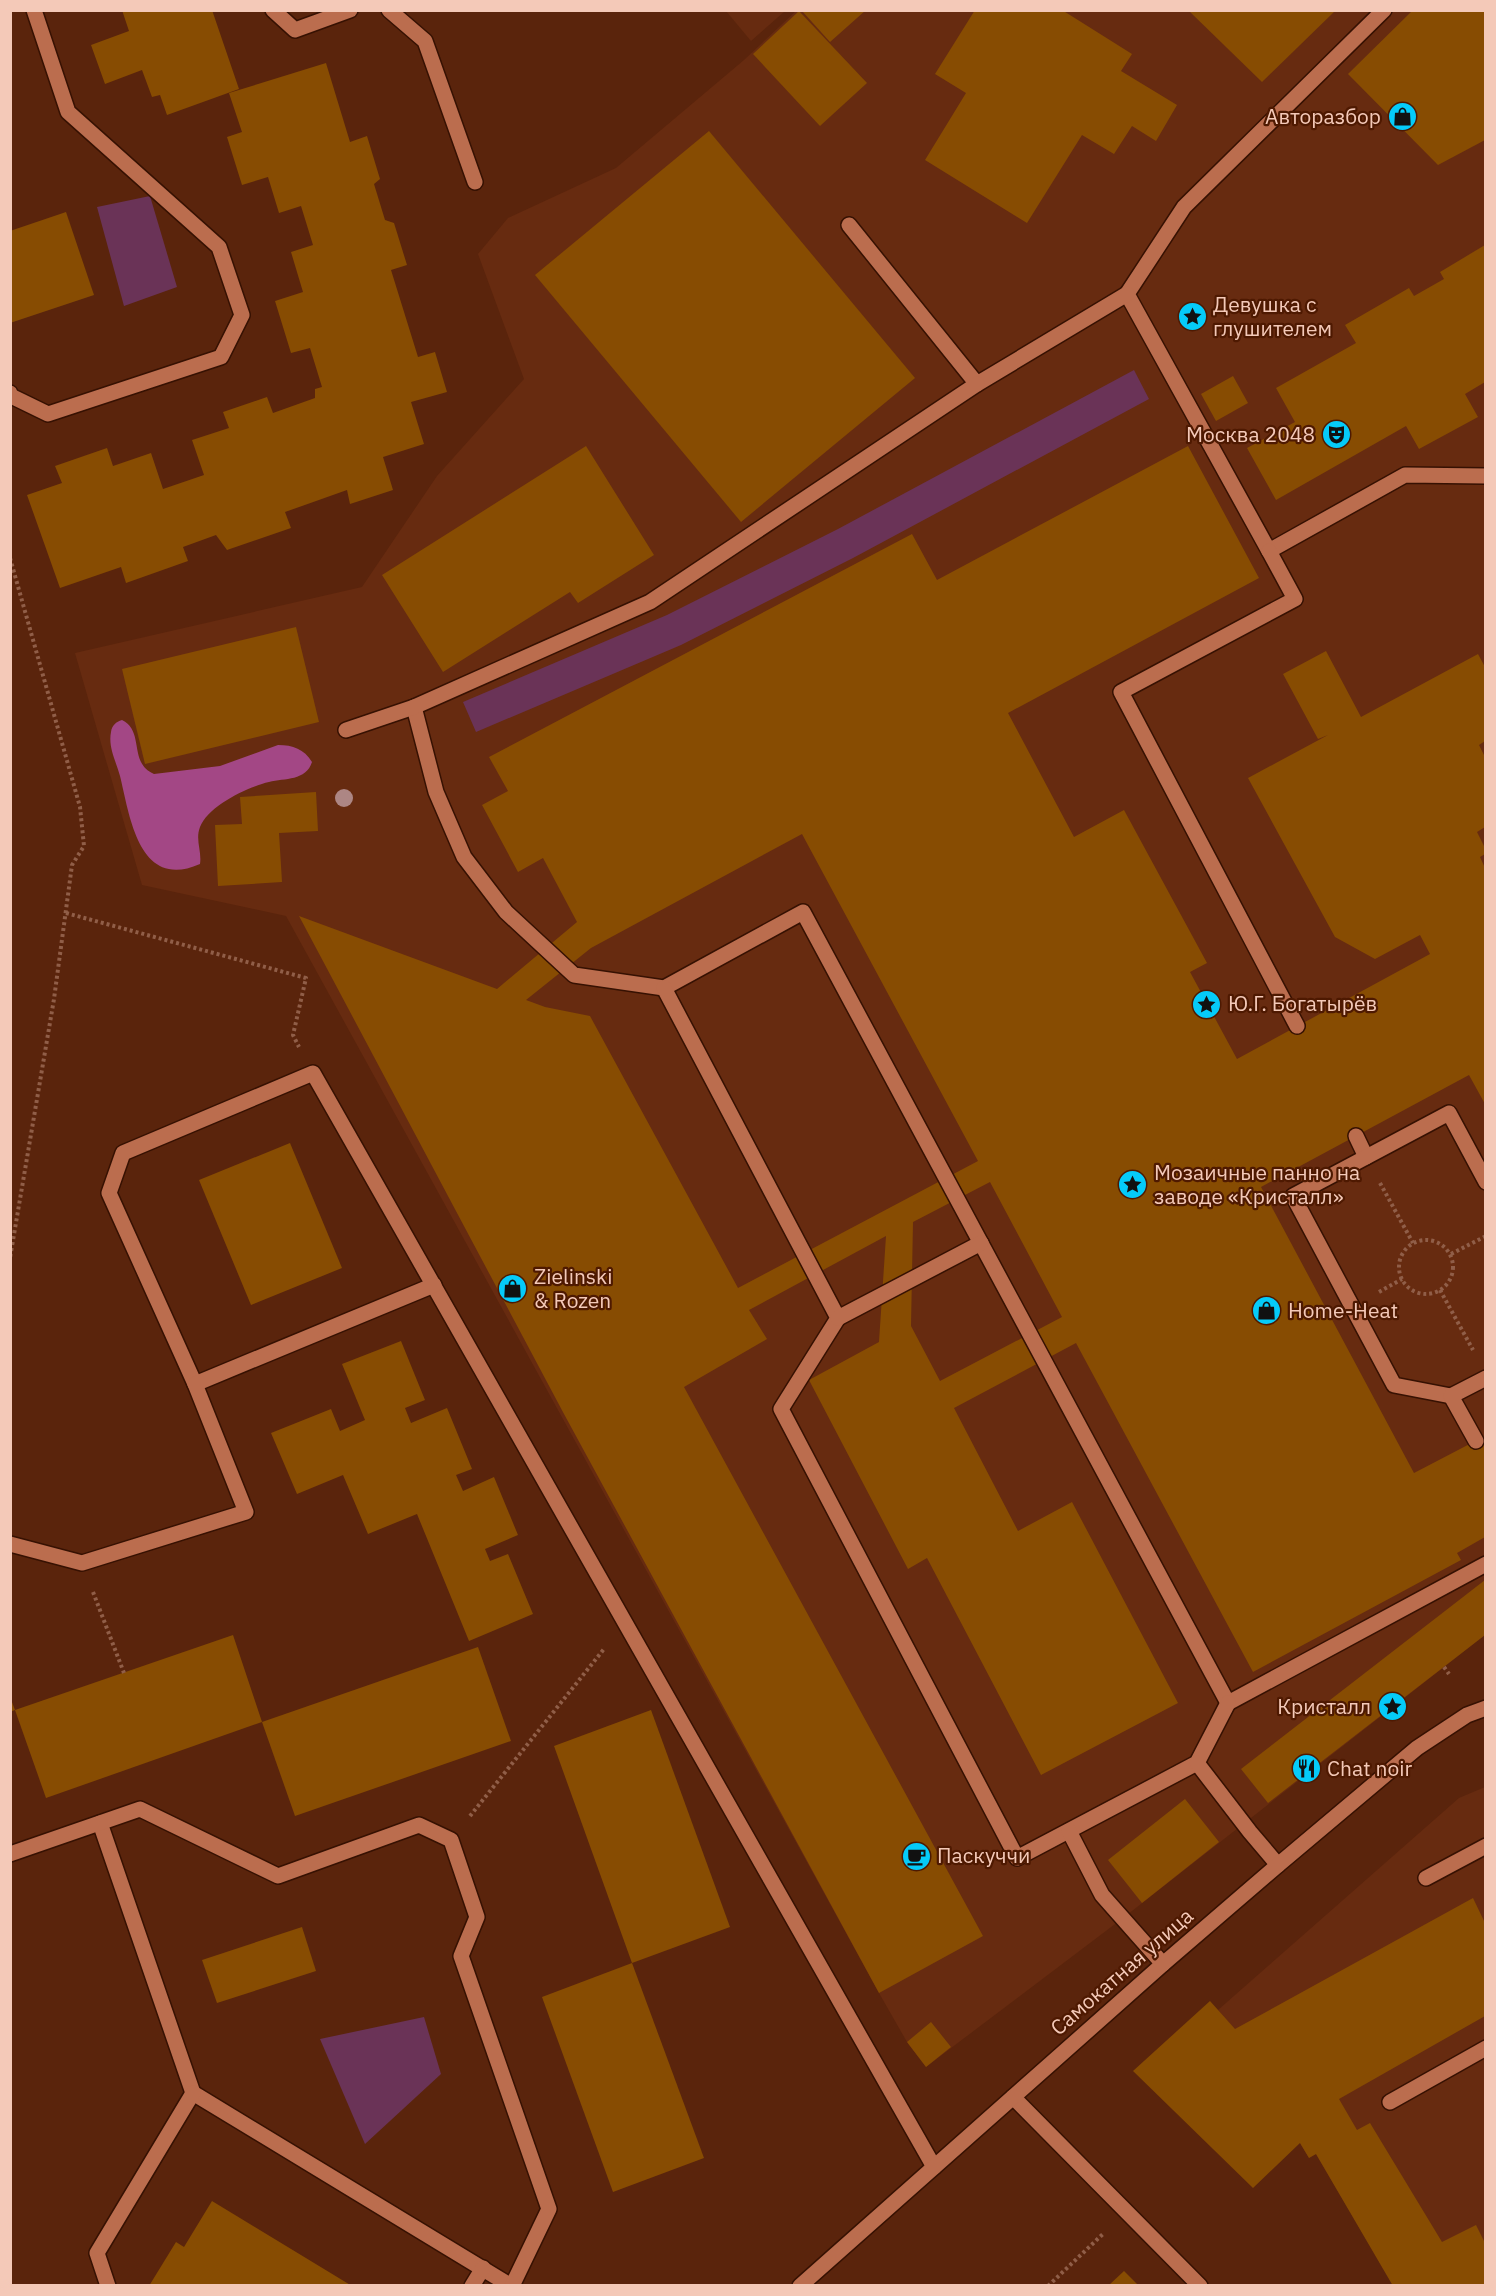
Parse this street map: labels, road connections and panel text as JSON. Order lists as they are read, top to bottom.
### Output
{
  "streets": {
    "street": ["Самокатная улица"]
  },
  "places": {
    "shop": ["Авторазбор", "Zielinski & Rozen", "Home-Heat"],
    "place": [
      "Девушка с глушителем",
      "Ю.Г. Богатырёв",
      "Мозаичные панно на заводе «Кристалл»",
      "Кристалл"
    ],
    "theatre": ["Москва 2048"],
    "restaurant": ["Chat noir"],
    "cafe": ["Паскуччи"]
  }
}
